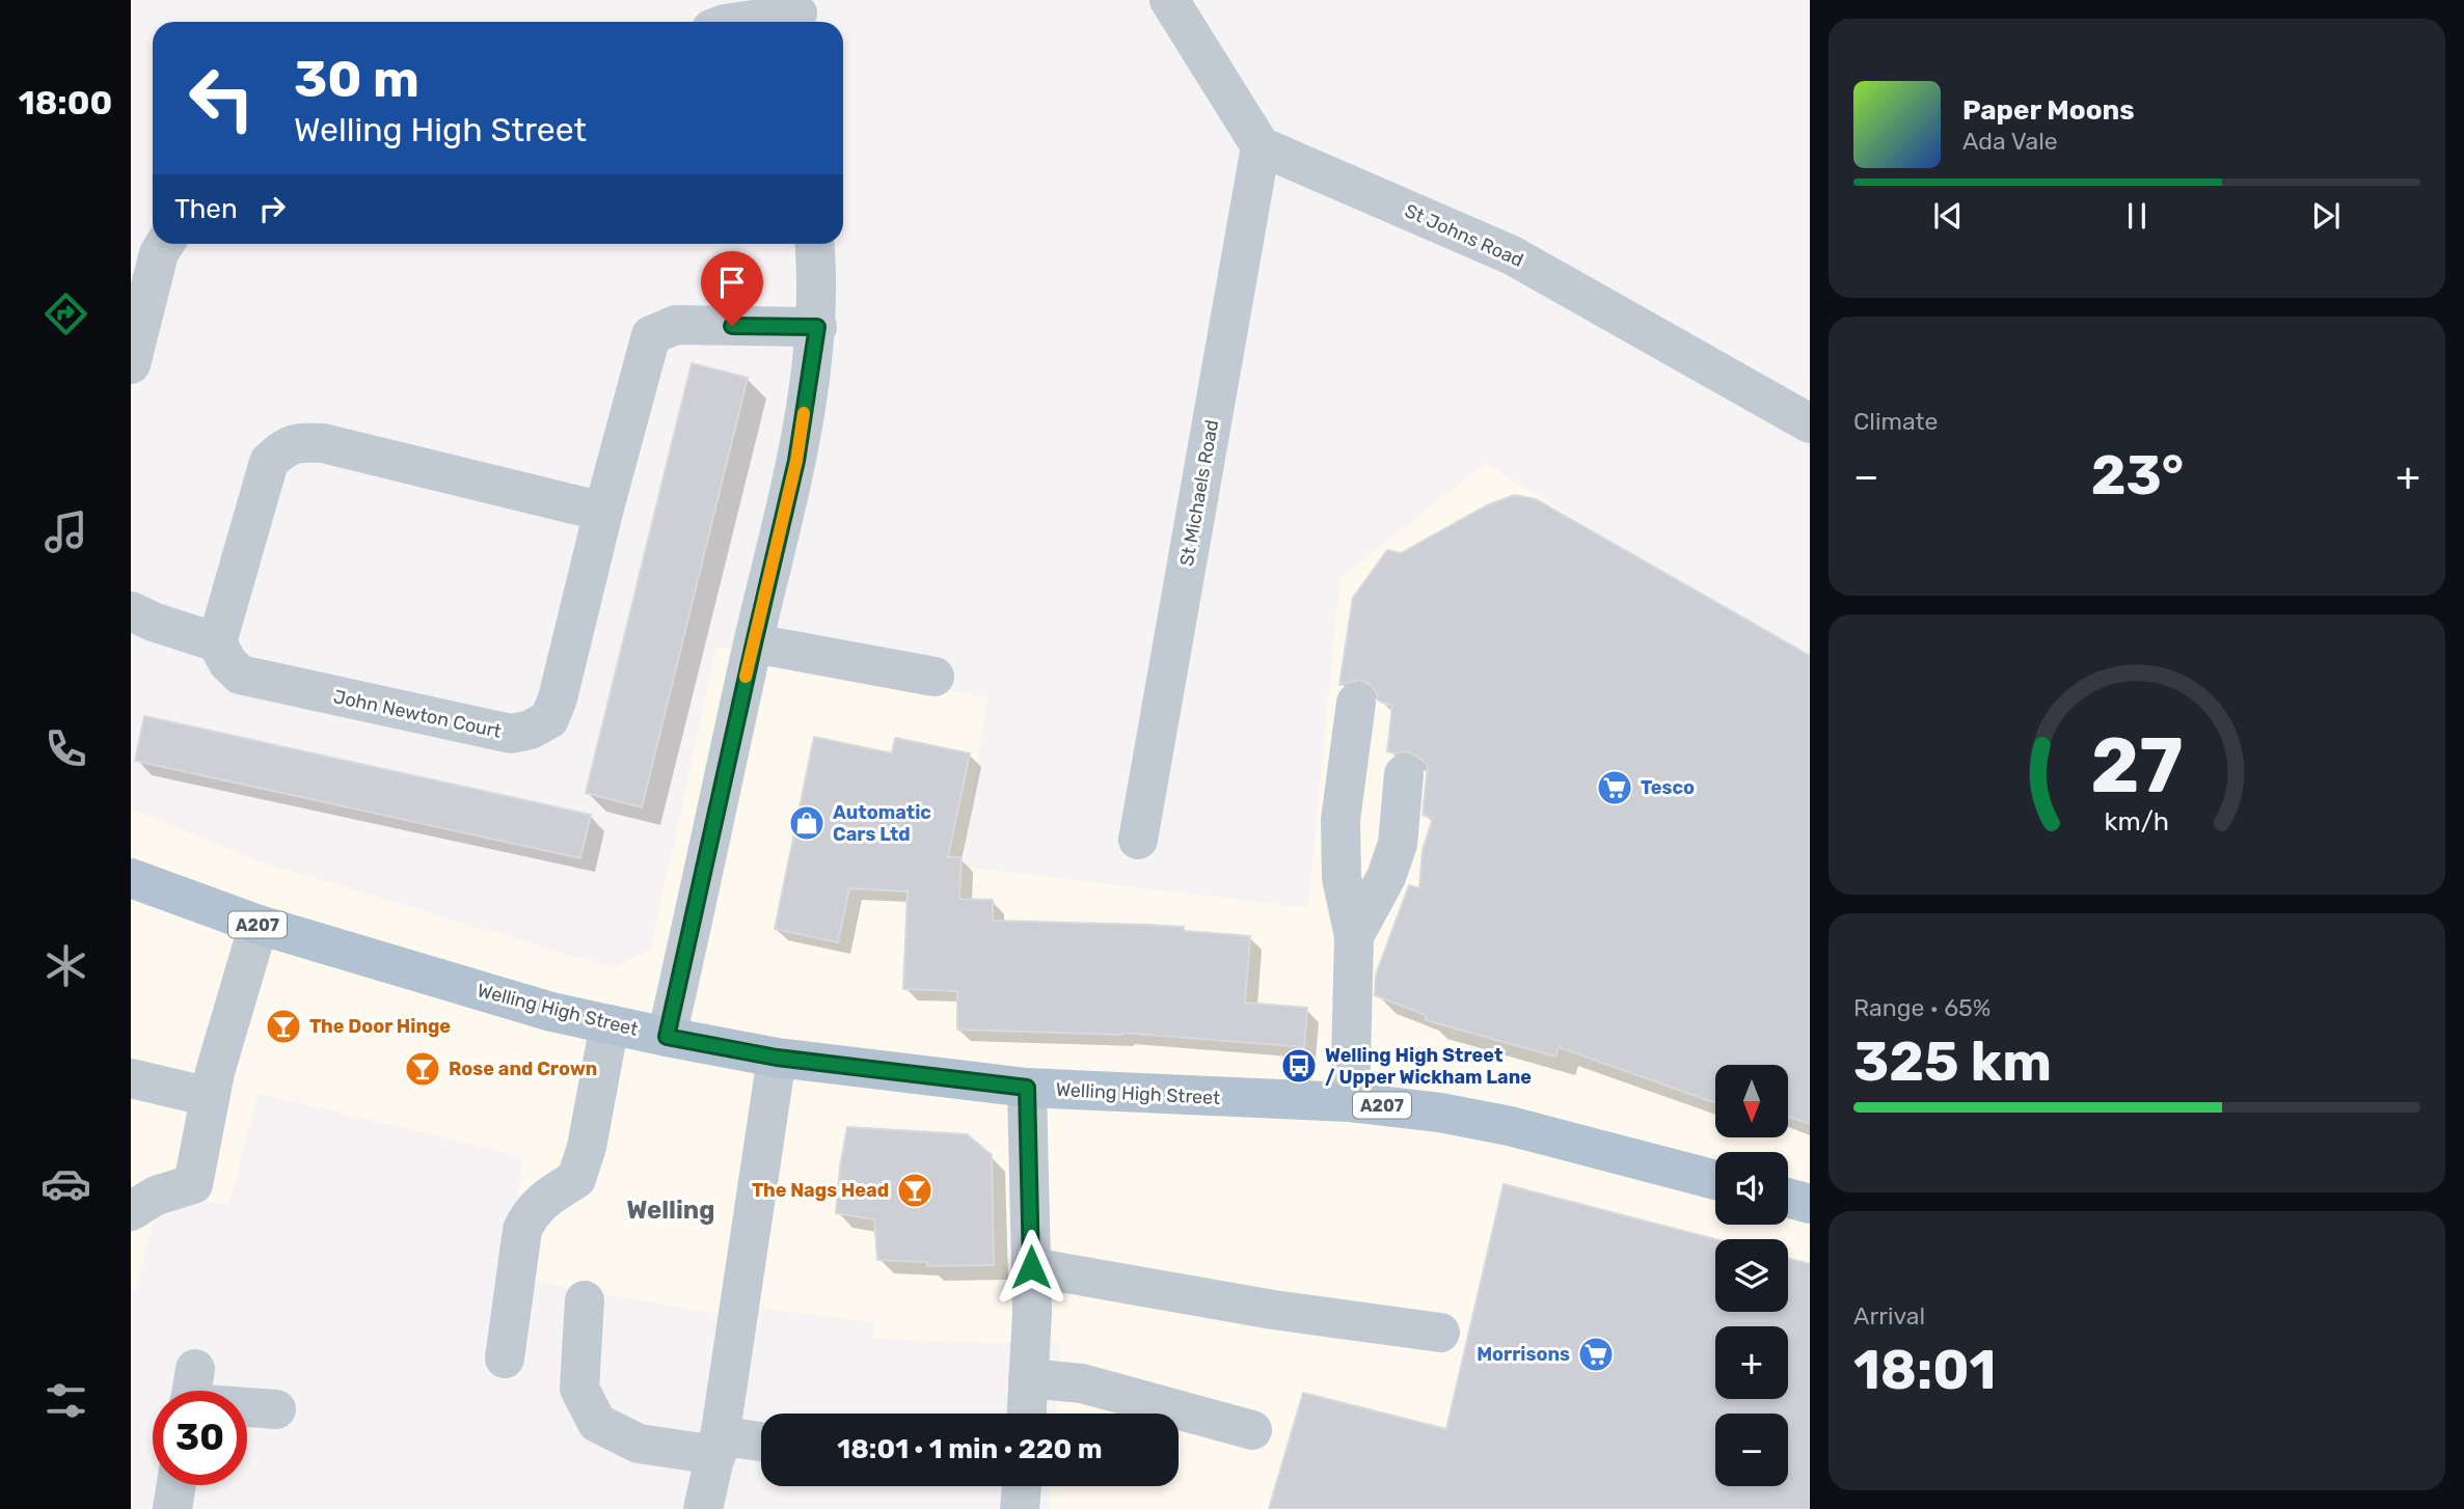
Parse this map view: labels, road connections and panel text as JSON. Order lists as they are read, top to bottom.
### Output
{
  "streets": {
    "main road": ["A207", "Welling High Street"],
    "street": ["St Johns Road", "St Michaels Road", "John Newton Court"]
  },
  "crossings": [
    ["St Johns Road", "St Michaels Road"]
  ],
  "districts": ["Welling"],
  "places": {
    "supermarket": ["Tesco", "Morrisons"],
    "shop": ["Automatic Cars Ltd"],
    "bar": ["The Door Hinge", "Rose and Crown", "The Nags Head"],
    "bus stop": ["Welling High Street / Upper Wickham Lane"]
  },
  "north": "bottom",
  "page": {
    "tabs": "18:00",
    "turn": ["30 m", "Welling High Street"],
    "song": ["Paper Moons", "Ada Vale"],
    "then": "Then",
    "tile": [
      "Climate",
      ["Range · 65%", "325 km"],
      ["Arrival", "18:01"]
    ],
    "heat": ["−", "23°", "+"],
    "map_buttons": ["+", "−"],
    "limit": "30",
    "trip": "18:01 · 1 min · 220 m",
    "gauge": ["27", "km/h"]
  }
}
